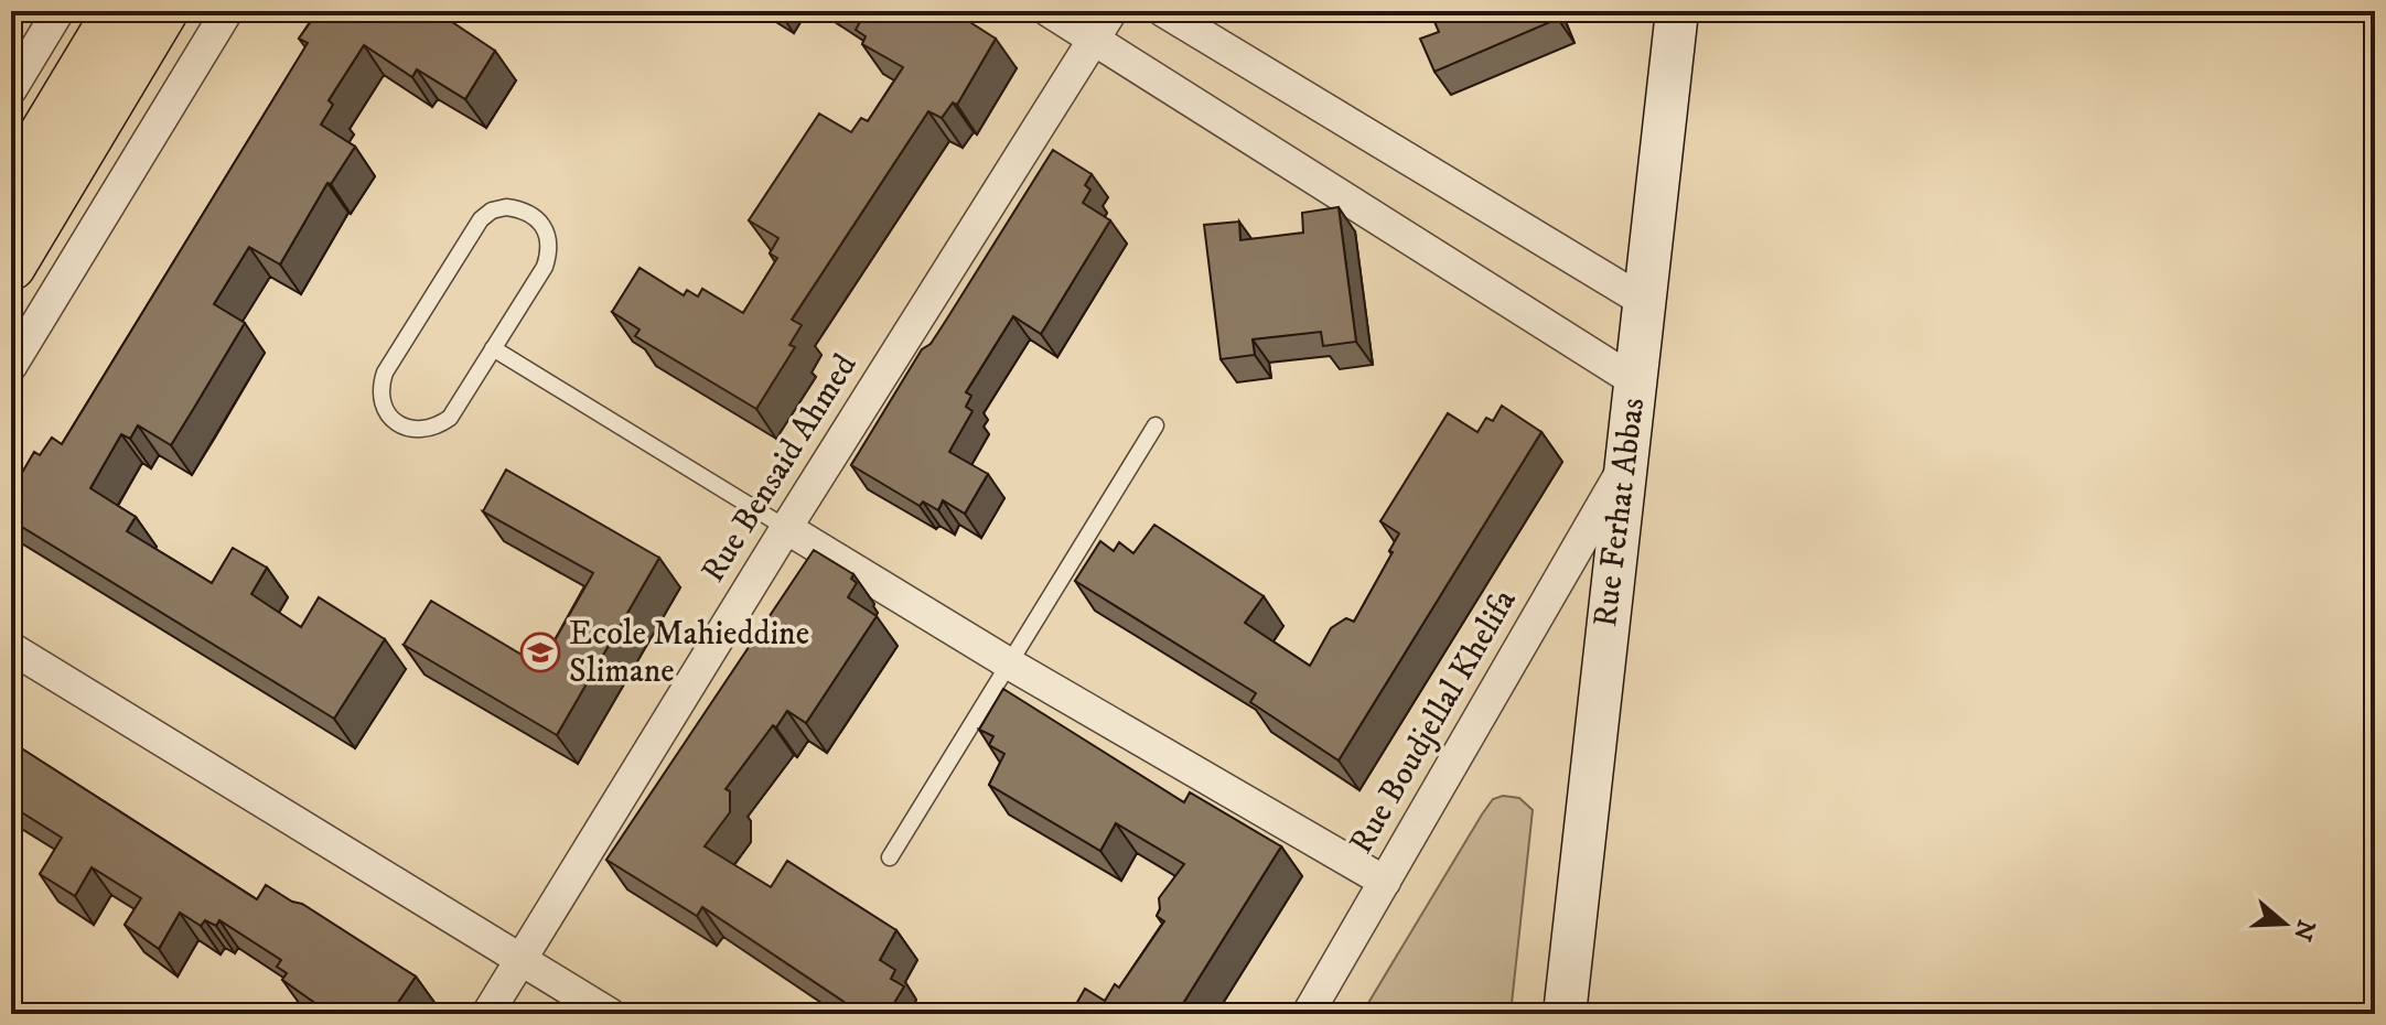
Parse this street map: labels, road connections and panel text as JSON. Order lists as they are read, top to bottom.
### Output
{
  "streets": {
    "street": ["Rue Bensaid Ahmed", "Rue Ferhat Abbas", "Rue Boudjellal Khelifa"]
  },
  "crossings": [
    ["Rue Ferhat Abbas", "Rue Boudjellal Khelifa"]
  ],
  "places": {
    "school or university": ["Ecole Mahieddine Slimane"]
  },
  "north": "right"
}
